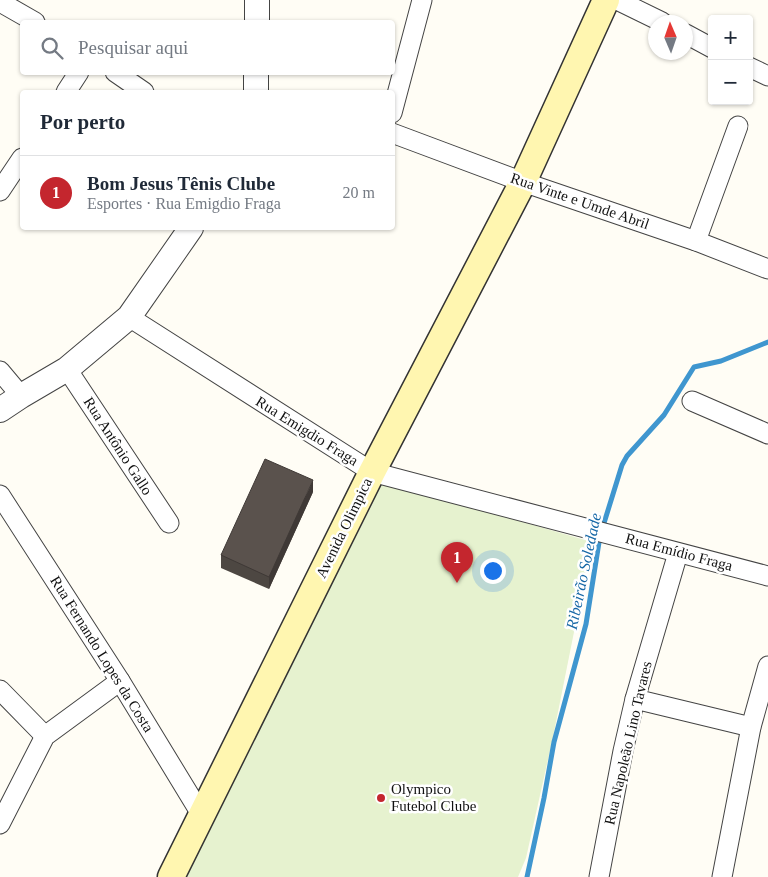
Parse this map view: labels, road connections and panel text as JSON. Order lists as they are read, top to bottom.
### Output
{
  "streets": {
    "main road": ["Avenida Olimpica"],
    "street": [
      "Rua Vinte e Umde Abril",
      "Rua Emigdio Fraga",
      "Rua Antônio Gallo",
      "Rua Emídio Fraga",
      "Rua Fernando Lopes da Costa",
      "Rua Napoleão Lino Tavares"
    ]
  },
  "crossings": [
    ["Rua Vinte e Umde Abril", "Avenida Olimpica"],
    ["Rua Emigdio Fraga", "Avenida Olimpica"],
    ["Rua Emigdio Fraga", "Rua Emídio Fraga"],
    ["Avenida Olimpica", "Rua Fernando Lopes da Costa"],
    ["Rua Emídio Fraga", "Rua Napoleão Lino Tavares"]
  ],
  "water": ["Ribeirão Soledade"],
  "places": ["Olympico Futebol Clube"],
  "north": "top",
  "page": {
    "map_buttons": ["+", "−"],
    "search": "Pesquisar aqui",
    "heading": "Por perto",
    "list": [
      {
        "mark": "1",
        "name": "Bom Jesus Tênis Clube",
        "note": "Esportes · Rua Emigdio Fraga",
        "value": "20 m"
      }
    ],
    "pins": "1"
  }
}
